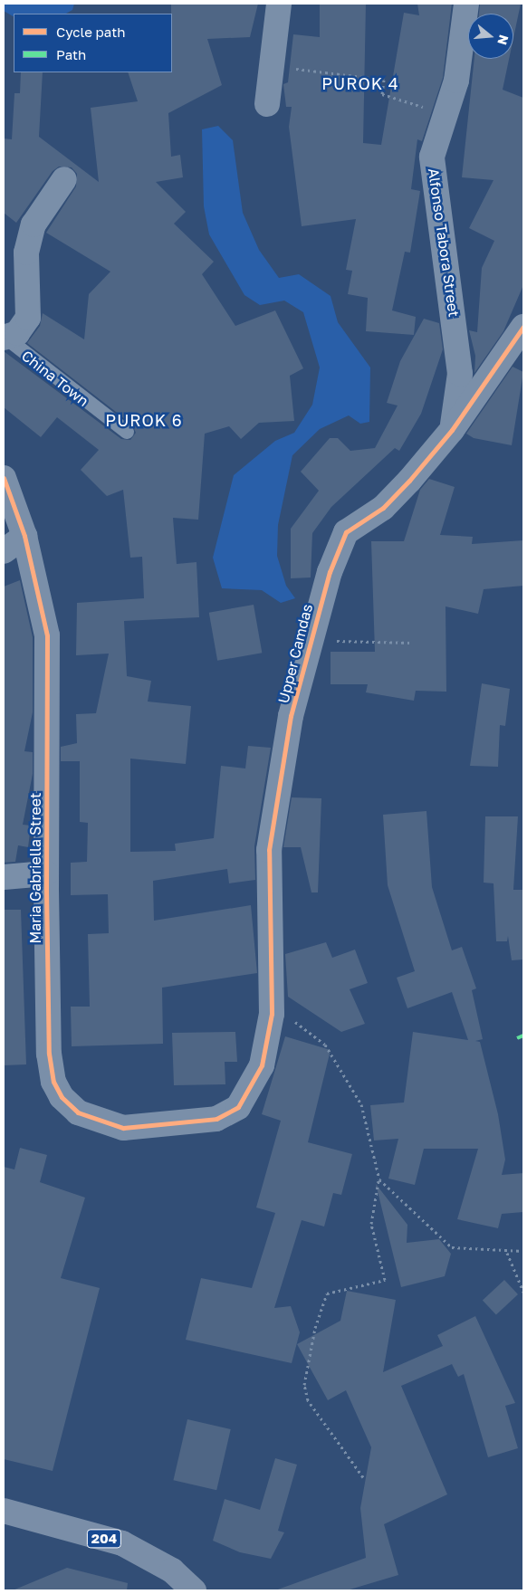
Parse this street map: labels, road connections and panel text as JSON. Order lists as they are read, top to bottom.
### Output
{
  "streets": {
    "highway": ["204"],
    "street": ["Alfonso Tabora Street", "Upper Camdas", "Maria Gabriella Street"],
    "lane": ["China Town"]
  },
  "crossings": [
    ["Alfonso Tabora Street", "Upper Camdas"],
    ["Upper Camdas", "Maria Gabriella Street"]
  ],
  "districts": ["PUROK 4", "PUROK 6"],
  "legend": ["Cycle path", "Path"],
  "north": "right"
}
